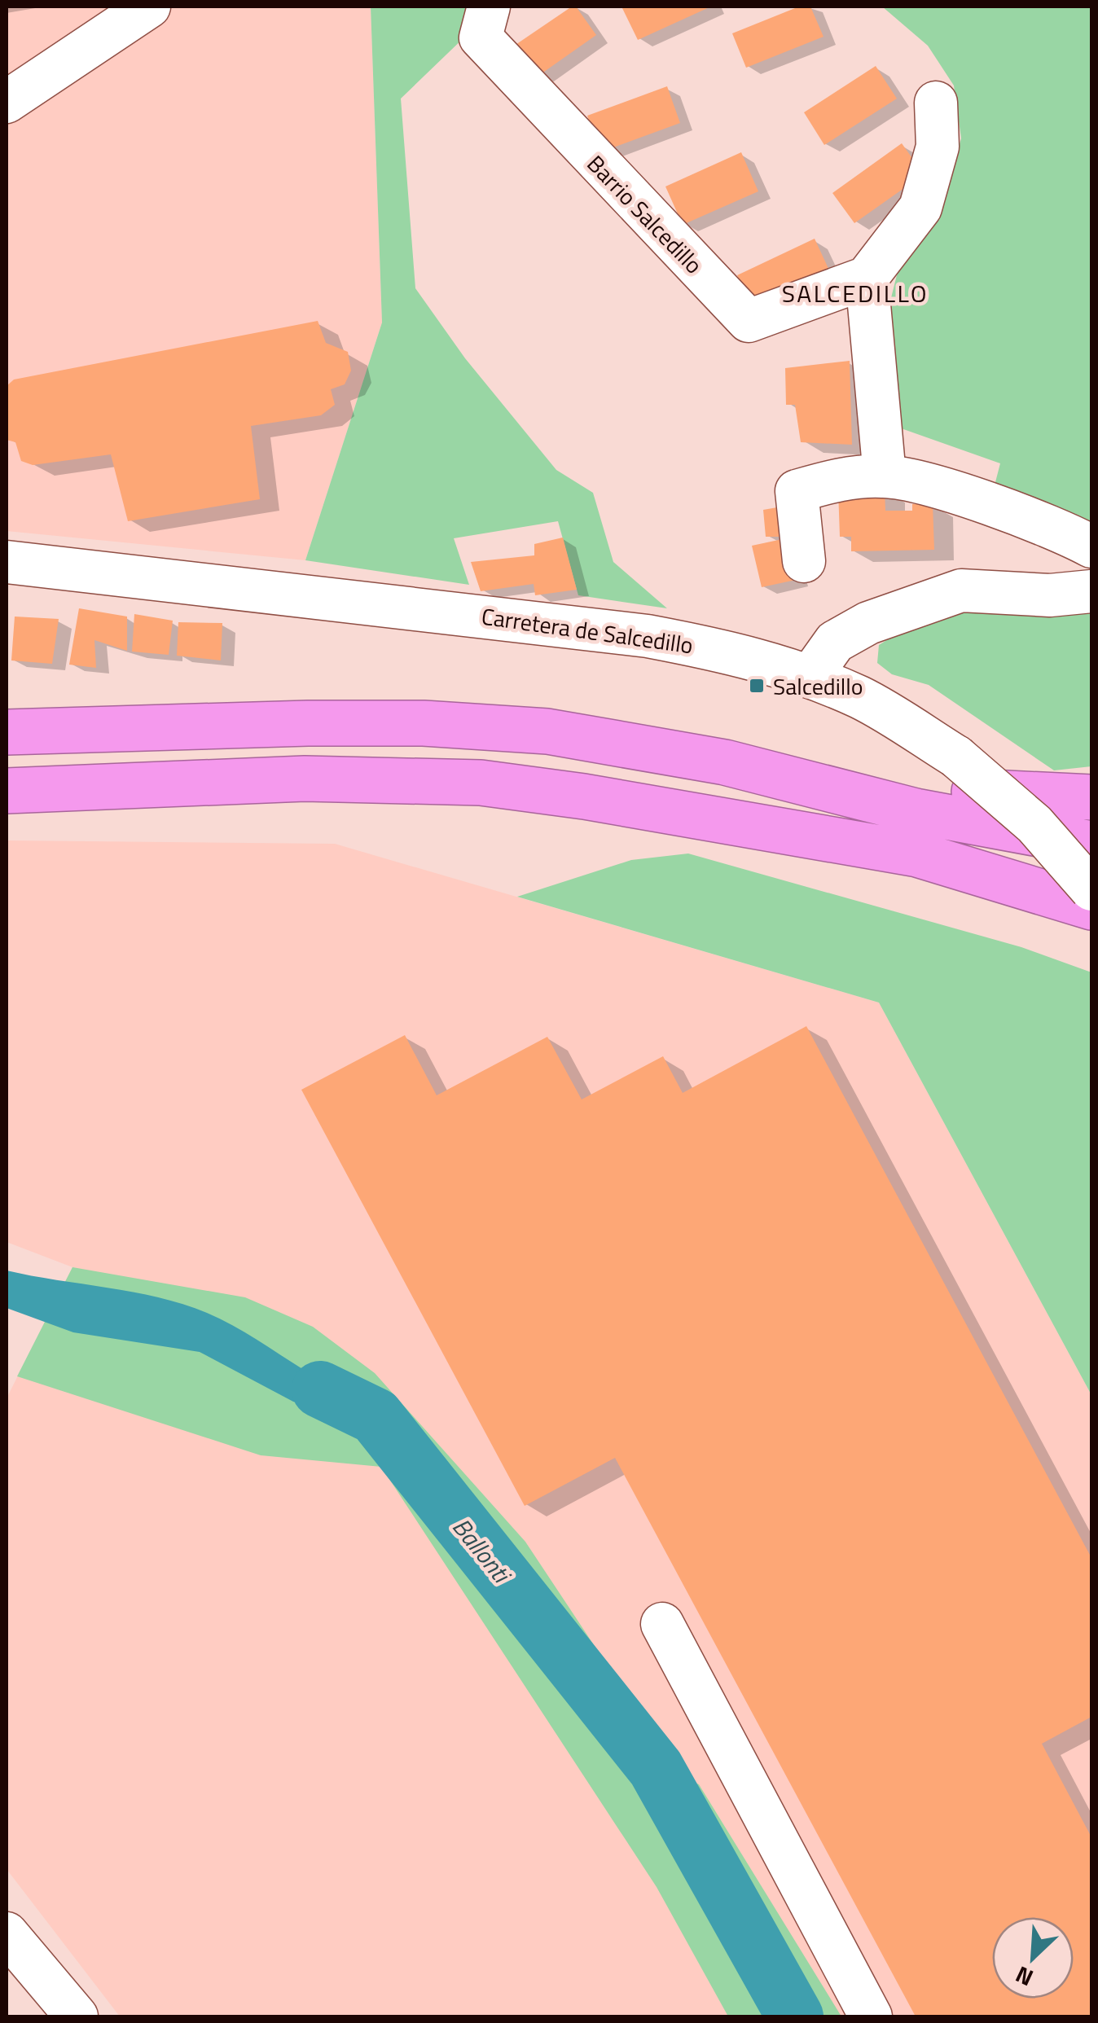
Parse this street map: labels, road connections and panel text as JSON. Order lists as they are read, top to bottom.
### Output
{
  "streets": {
    "street": ["Barrio Salcedillo", "Carretera de Salcedillo"]
  },
  "districts": ["SALCEDILLO"],
  "water": ["Ballonti"],
  "places": {
    "transit": ["Salcedillo"]
  },
  "north": "bottom left"
}
